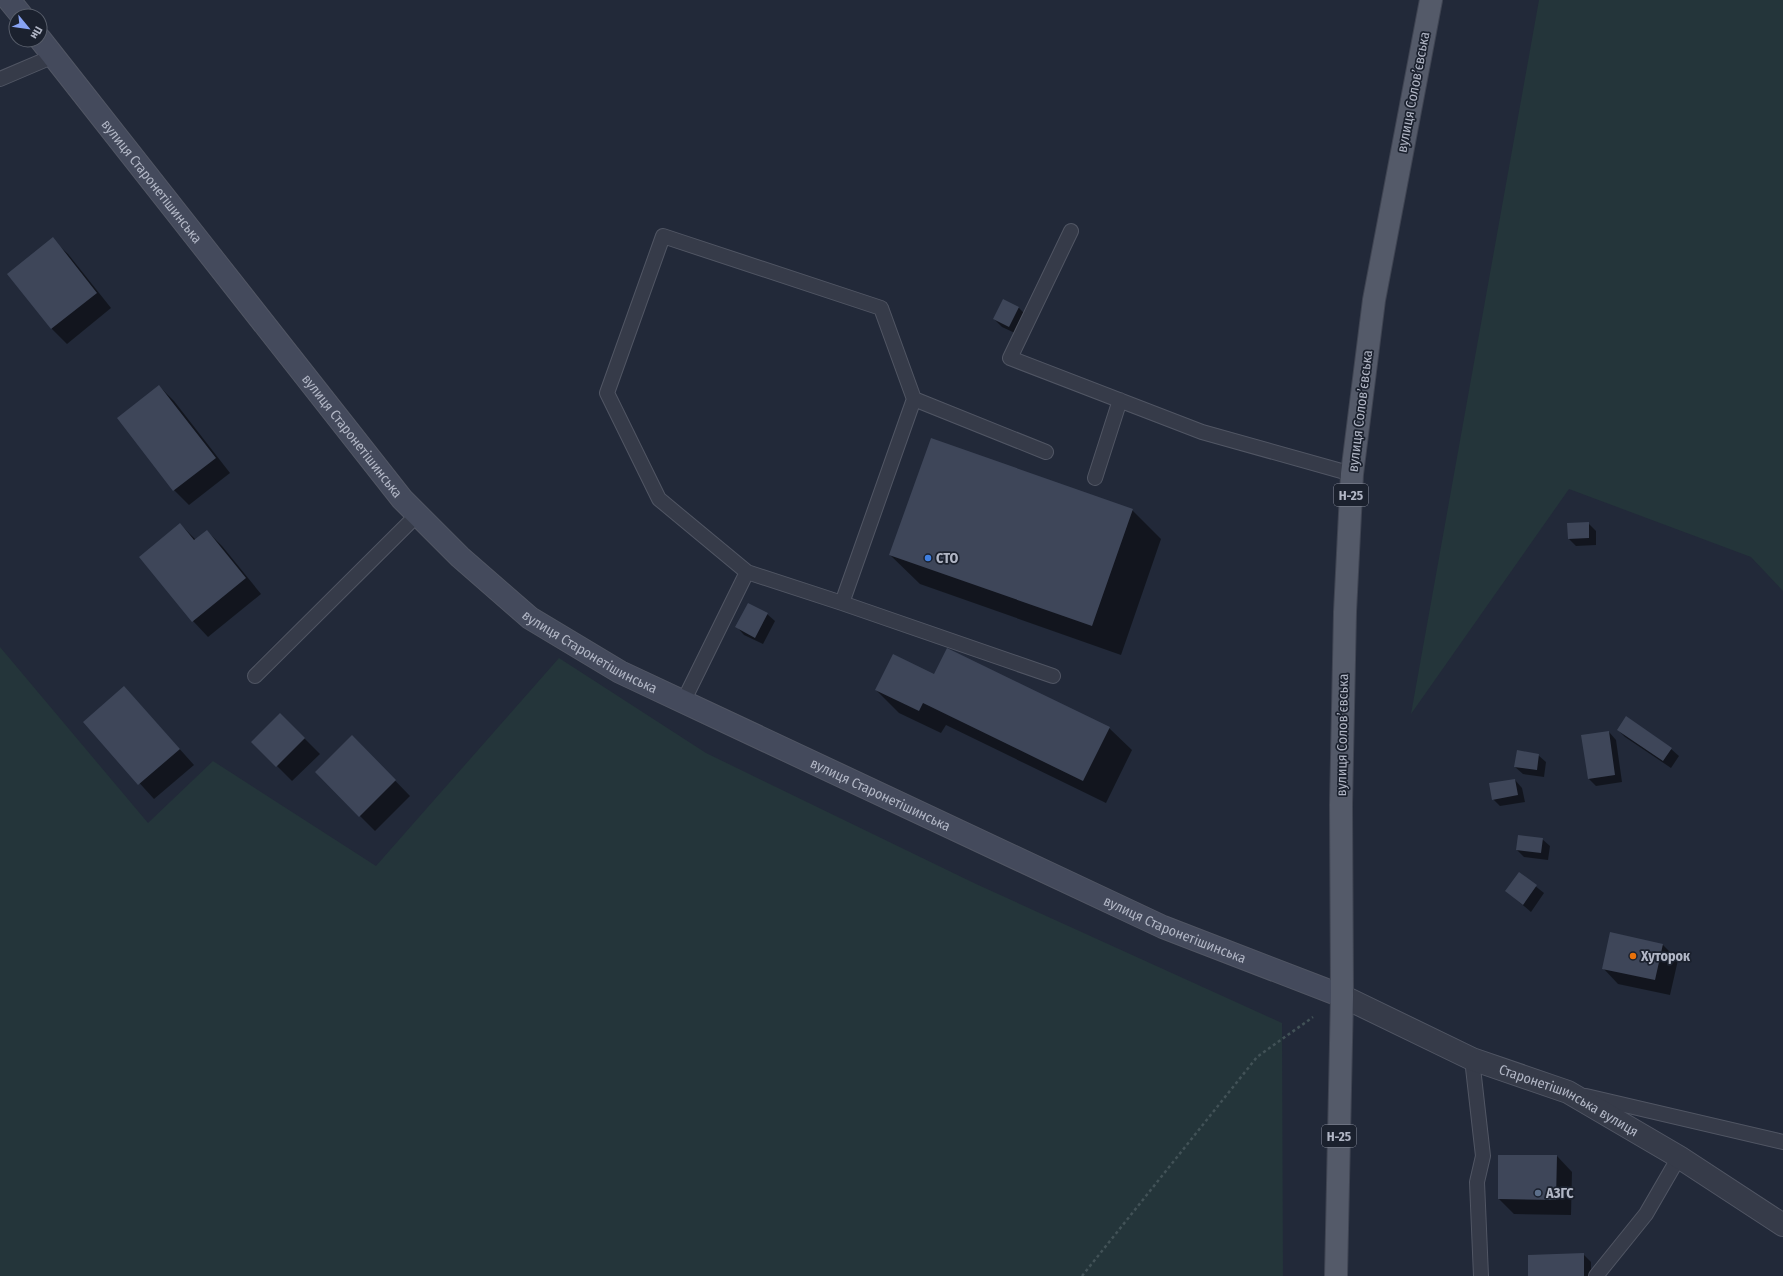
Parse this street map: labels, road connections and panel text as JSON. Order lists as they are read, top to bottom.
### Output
{
  "streets": {
    "main road": ["вулиця Соловʼєвська", "вулиця Старонетішинська", "Н-25"],
    "street": ["Старонетішинська вулиця"]
  },
  "crossings": [
    ["вулиця Соловʼєвська", "вулиця Старонетішинська"],
    ["вулиця Соловʼєвська", "Н-25"],
    ["вулиця Соловʼєвська", "Старонетішинська вулиця"],
    ["вулиця Старонетішинська", "Н-25"],
    ["вулиця Старонетішинська", "Старонетішинська вулиця"],
    ["Н-25", "Старонетішинська вулиця"]
  ],
  "places": ["СТО", "Хуторок", "АЗГС"],
  "north": "bottom right"
}
